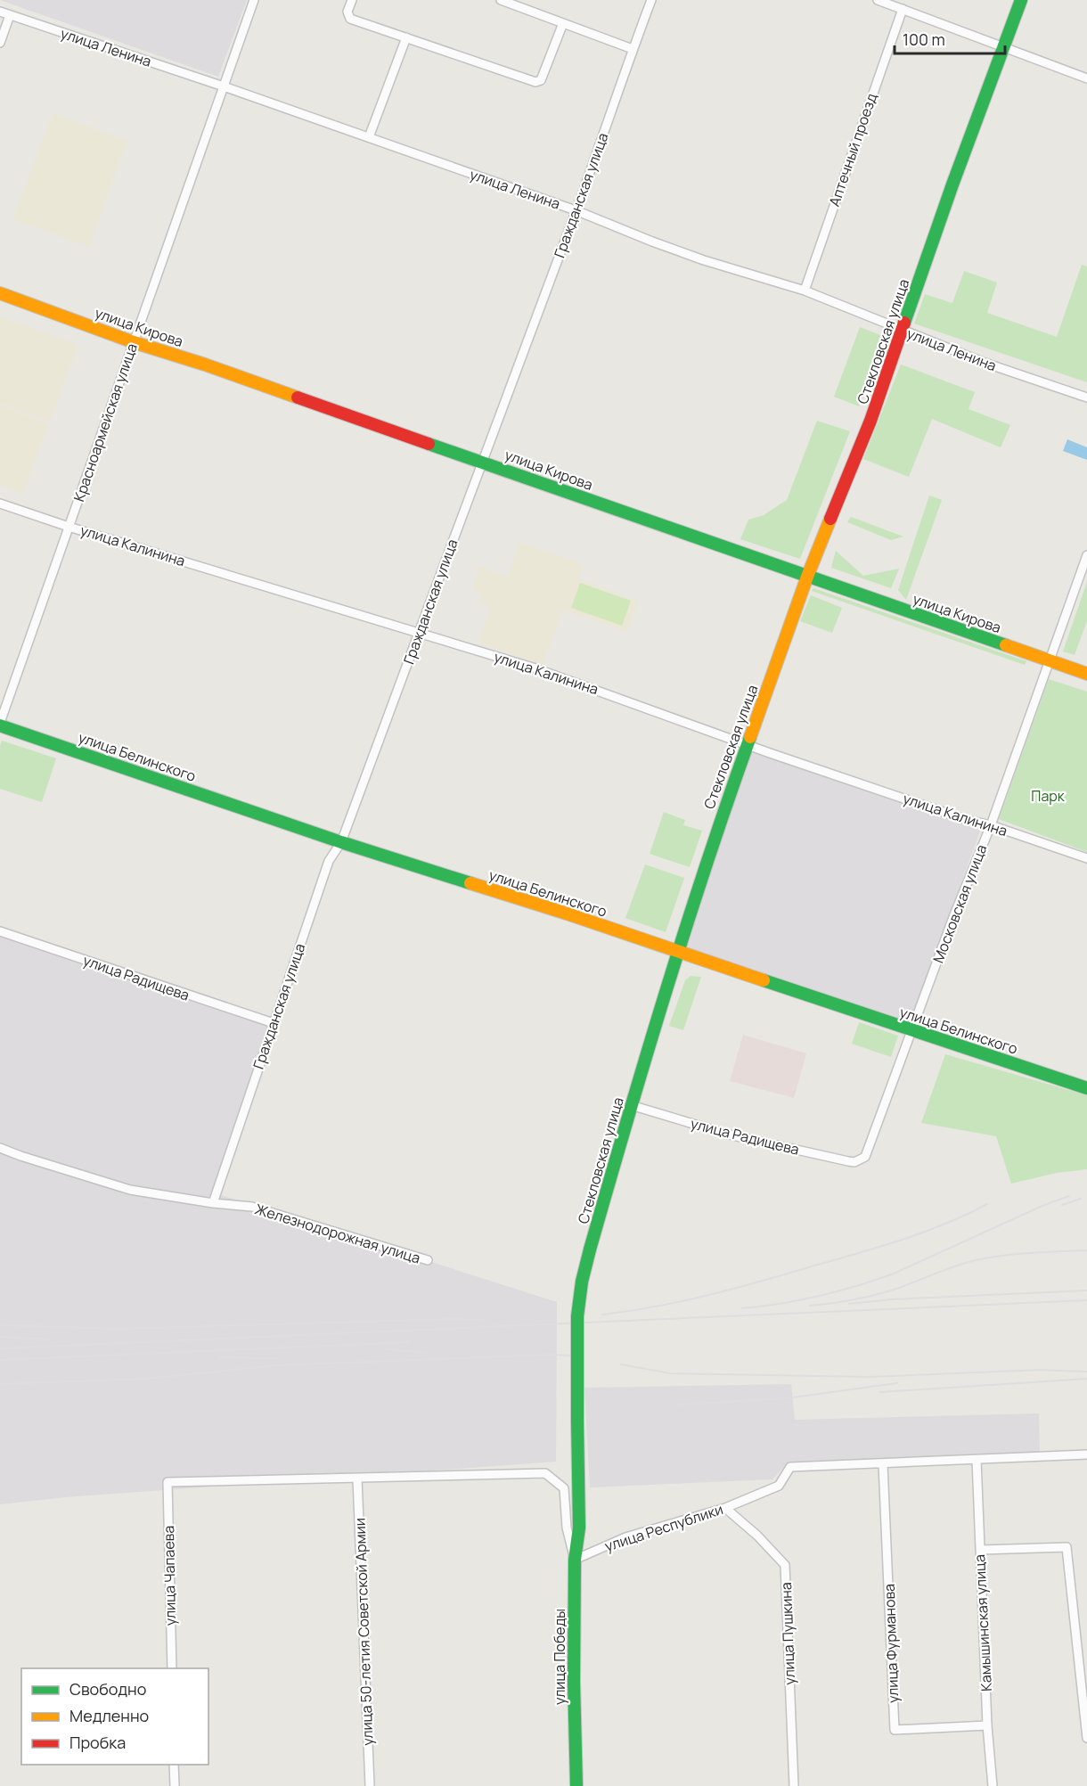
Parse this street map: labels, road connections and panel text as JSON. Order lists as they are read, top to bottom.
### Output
{
  "streets": {
    "street": [
      "улица Ленина",
      "Аптечный проезд",
      "Гражданская улица",
      "улица Кирова",
      "Стекловская улица",
      "Красноармейская улица",
      "улица Калинина",
      "улица Белинского",
      "Московская улица",
      "улица Радищева",
      "Железнодорожная улица",
      "улица Республики",
      "улица Чапаева",
      "Камышинская улица",
      "улица 50-летия Советской Армии",
      "улица Пушкина",
      "улица Фурманова",
      "улица Победы"
    ]
  },
  "crossings": [
    ["улица Ленина", "Аптечный проезд"],
    ["улица Ленина", "Гражданская улица"],
    ["улица Ленина", "Стекловская улица"],
    ["улица Ленина", "Красноармейская улица"],
    ["Гражданская улица", "улица Кирова"],
    ["Гражданская улица", "улица Калинина"],
    ["Гражданская улица", "улица Белинского"],
    ["Гражданская улица", "улица Радищева"],
    ["Гражданская улица", "Железнодорожная улица"],
    ["улица Кирова", "Стекловская улица"],
    ["улица Кирова", "Красноармейская улица"],
    ["улица Кирова", "Московская улица"],
    ["Стекловская улица", "улица Калинина"],
    ["Стекловская улица", "улица Белинского"],
    ["Стекловская улица", "улица Радищева"],
    ["Стекловская улица", "улица Победы"],
    ["Красноармейская улица", "улица Калинина"],
    ["Красноармейская улица", "улица Белинского"],
    ["улица Калинина", "Московская улица"],
    ["улица Белинского", "Московская улица"],
    ["Московская улица", "улица Радищева"],
    ["улица Республики", "Камышинская улица"],
    ["улица Республики", "улица Пушкина"],
    ["улица Республики", "улица Фурманова"],
    ["улица Республики", "улица Победы"],
    ["улица Чапаева", "улица 50-летия Советской Армии"],
    ["Камышинская улица", "улица Фурманова"]
  ],
  "parks": ["Парк"],
  "legend": ["Свободно", "Медленно", "Пробка"],
  "scale_bar": "100 m"
}
